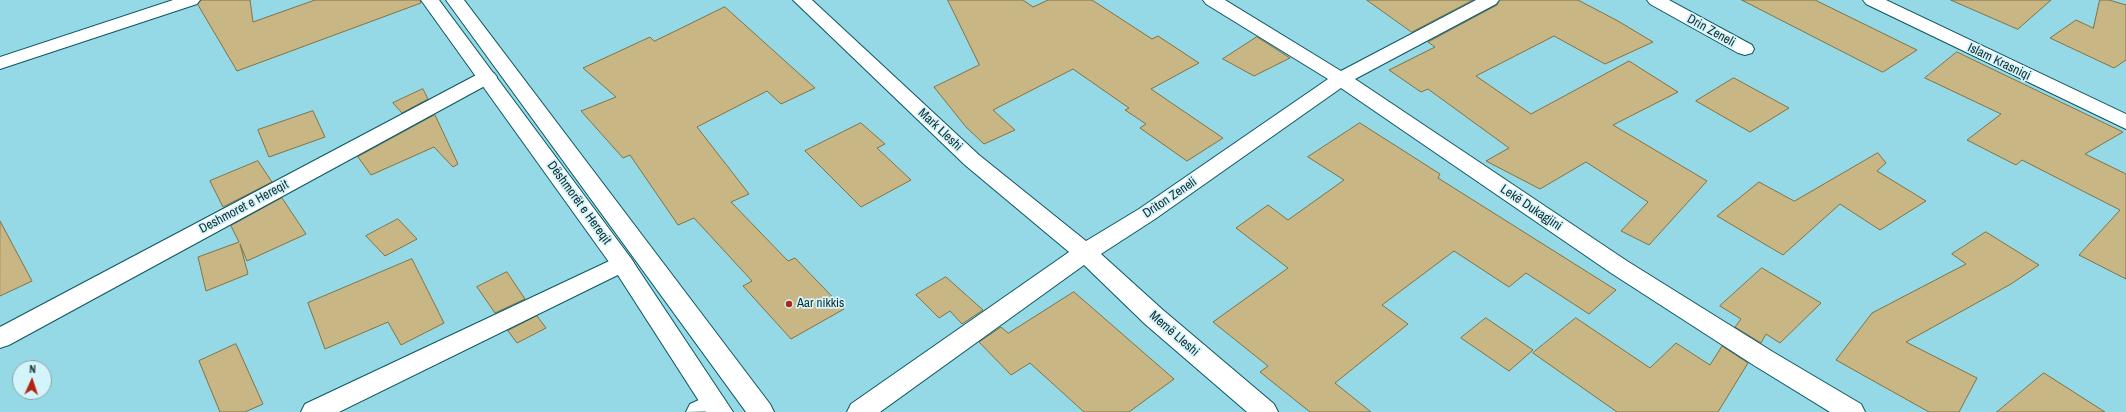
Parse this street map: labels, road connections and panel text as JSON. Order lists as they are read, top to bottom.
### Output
{
  "streets": {
    "street": [
      "Drin Zeneli",
      "Islam Krasniqi",
      "Mark Lleshi",
      "Driton Zeneli",
      "Dëshmorët e Hereqit",
      "Deshmoret e Hereqit",
      "Lekë Dukagjini",
      "Memë Lleshi"
    ]
  },
  "crossings": [
    ["Mark Lleshi", "Driton Zeneli"],
    ["Mark Lleshi", "Memë Lleshi"],
    ["Driton Zeneli", "Lekë Dukagjini"],
    ["Driton Zeneli", "Memë Lleshi"],
    ["Dëshmorët e Hereqit", "Deshmoret e Hereqit"]
  ],
  "places": ["Aar nikkis"],
  "north": "top"
}
